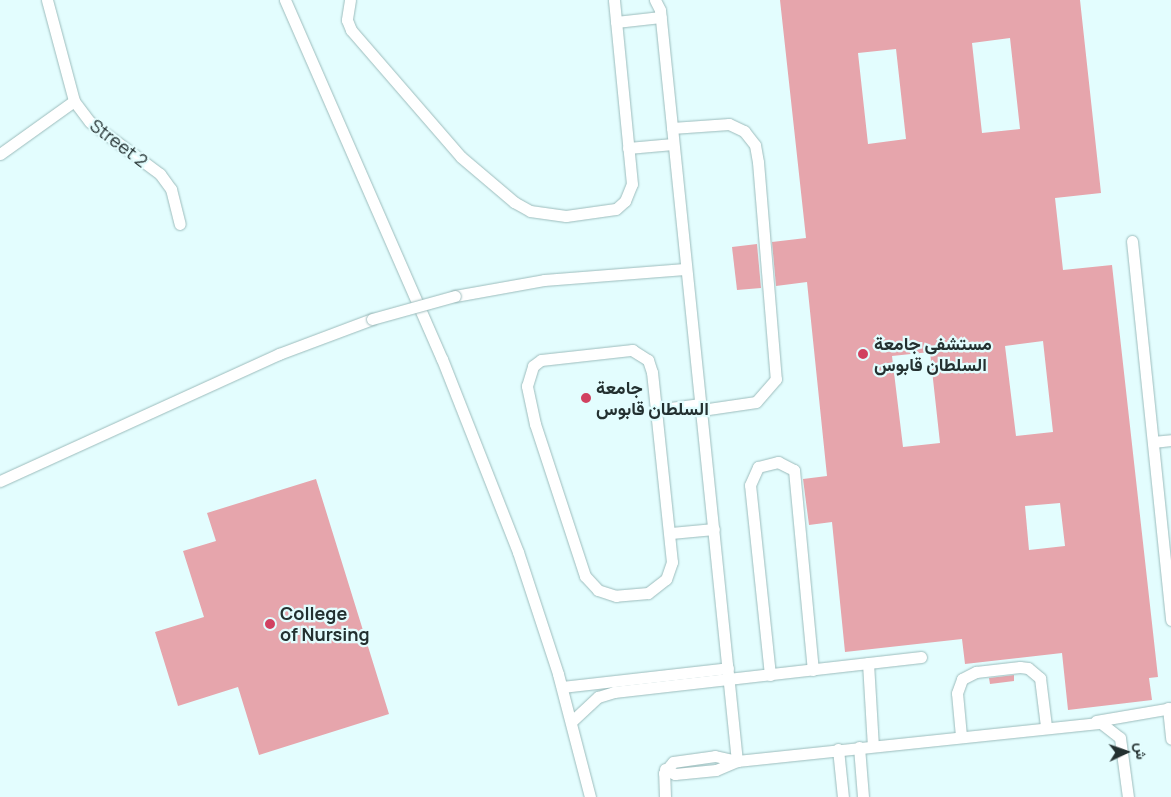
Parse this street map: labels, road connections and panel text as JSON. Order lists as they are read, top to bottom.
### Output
{
  "streets": {
    "lane": ["Street 2"]
  },
  "places": ["مستشفى جامعة السلطان قابوس", "جامعة السلطان قابوس", "College of Nursing"],
  "north": "right"
}
